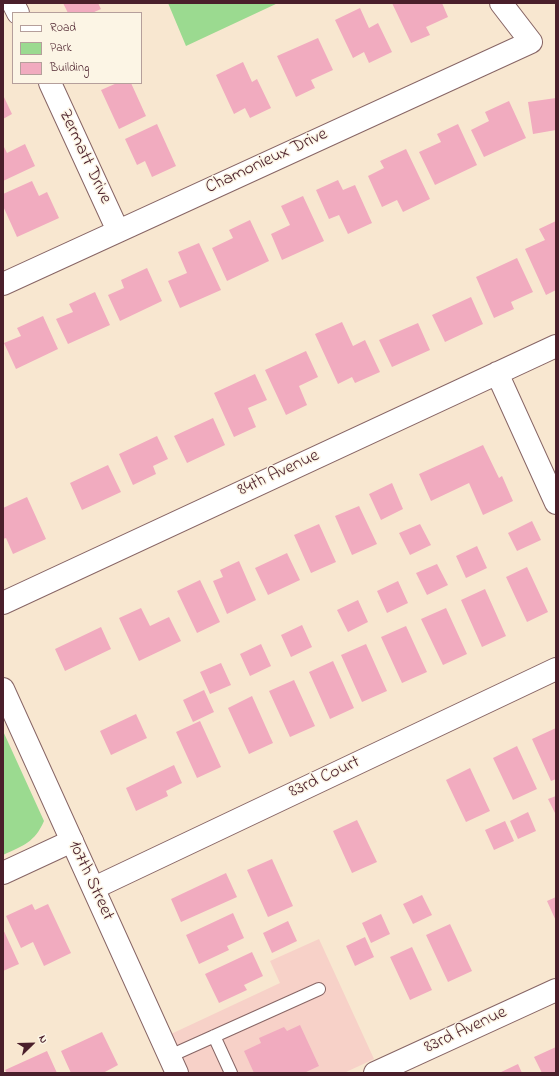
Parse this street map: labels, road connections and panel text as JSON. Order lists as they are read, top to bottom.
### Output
{
  "streets": {
    "street": [
      "Zermatt Drive",
      "Chamonieux Drive",
      "84th Avenue",
      "83rd Court",
      "107th Street",
      "83rd Avenue"
    ]
  },
  "crossings": [
    ["Zermatt Drive", "Chamonieux Drive"],
    ["83rd Court", "107th Street"]
  ],
  "legend": ["Road", "Park", "Building"],
  "north": "top right"
}
